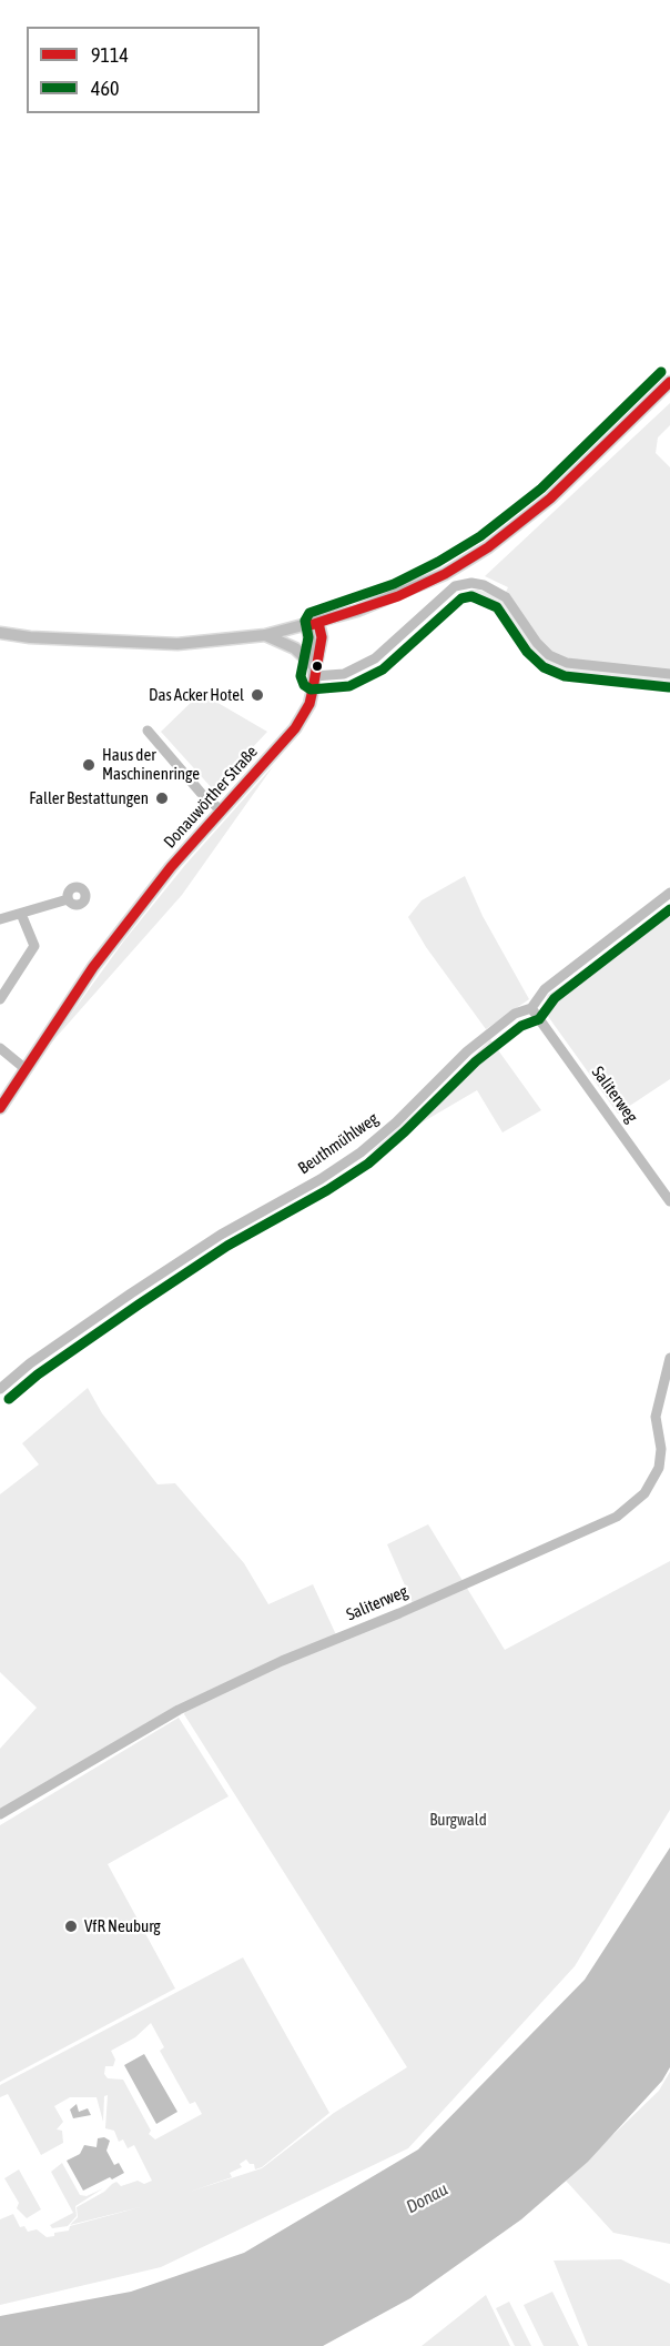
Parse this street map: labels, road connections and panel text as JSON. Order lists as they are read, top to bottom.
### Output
{
  "streets": {
    "main road": ["Donauwörther Straße"],
    "street": ["Saliterweg", "Beuthmühlweg"]
  },
  "crossings": [
    ["Saliterweg", "Beuthmühlweg"]
  ],
  "water": ["Donau"],
  "parks": ["Burgwald"],
  "places": [
    "Das Acker Hotel",
    "Haus der Maschinenringe",
    "Faller Bestattungen",
    "VfR Neuburg"
  ],
  "lines": ["transit line 460", "transit line 9114"],
  "legend": ["9114", "460"]
}
